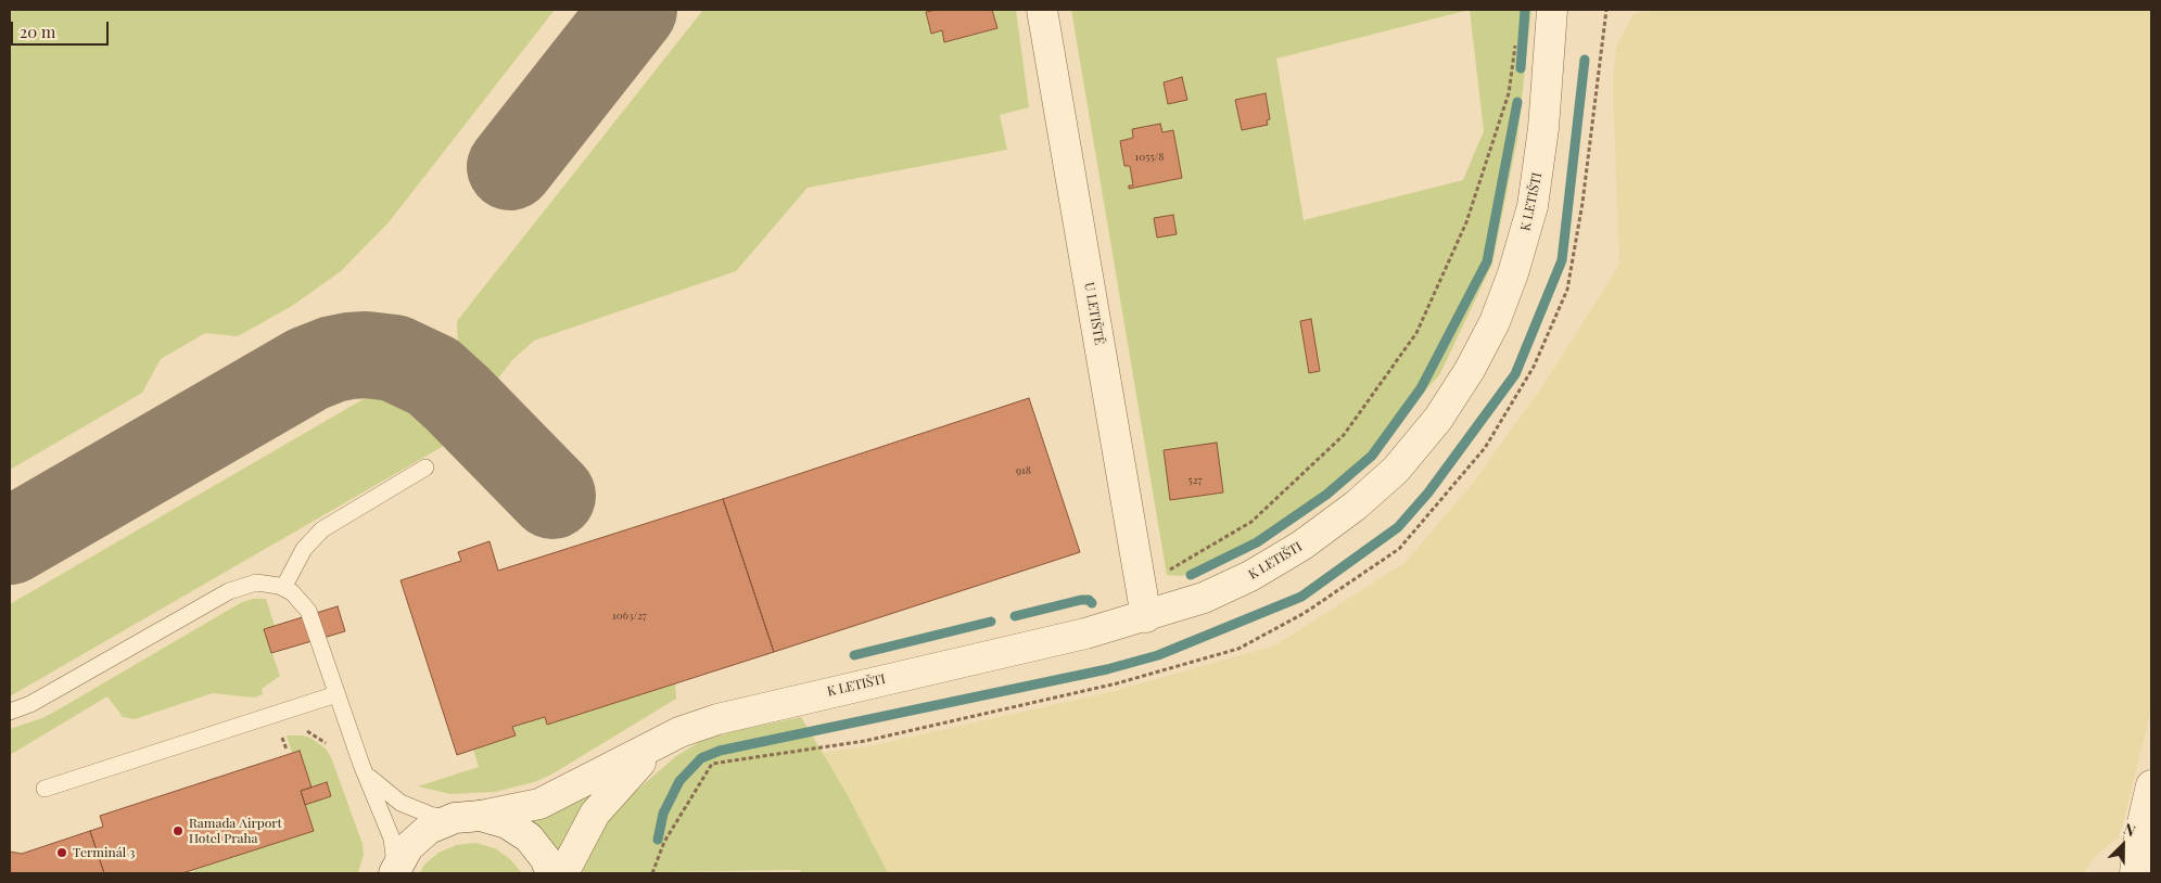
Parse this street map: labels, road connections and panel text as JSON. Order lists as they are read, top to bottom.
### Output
{
  "streets": {
    "street": ["K LETIŠTI", "U LETIŠTĚ"]
  },
  "crossings": [
    ["K LETIŠTI", "U LETIŠTĚ"]
  ],
  "places": ["Ramada Airport Hotel Praha", "Terminál 3"],
  "house_numbers": [
    "1055/8",
    "918",
    "527",
    "1063/27"
  ],
  "scale_bar": "20 m",
  "north": "top right"
}
